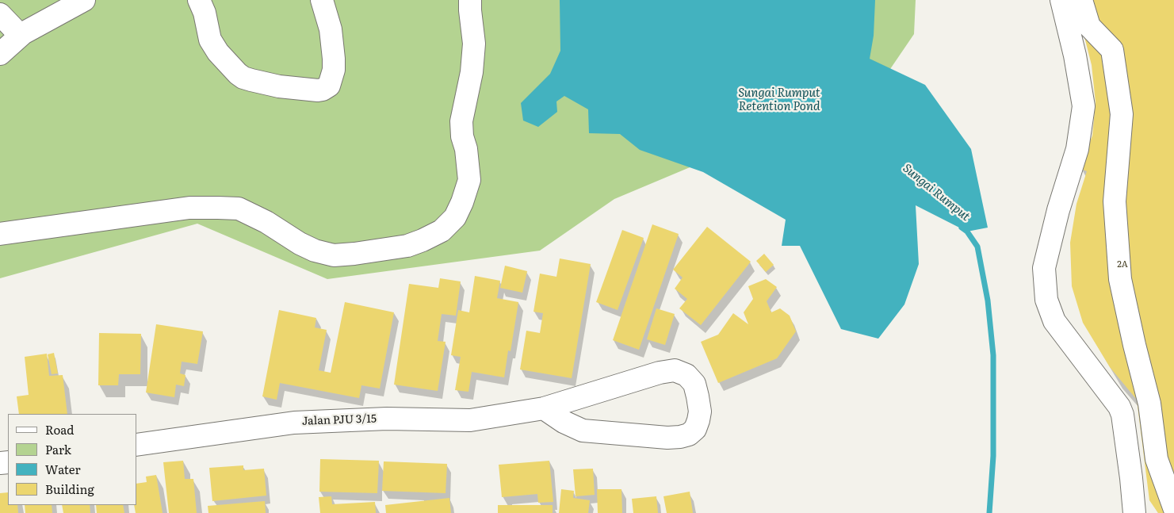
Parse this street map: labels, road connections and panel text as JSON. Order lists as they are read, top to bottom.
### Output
{
  "streets": {
    "street": ["Jalan PJU 3/15"]
  },
  "water": ["Sungai Rumput Retention Pond", "Sungai Rumput"],
  "house_numbers": ["2A"],
  "legend": [
    "Road",
    "Park",
    "Water",
    "Building"
  ]
}
